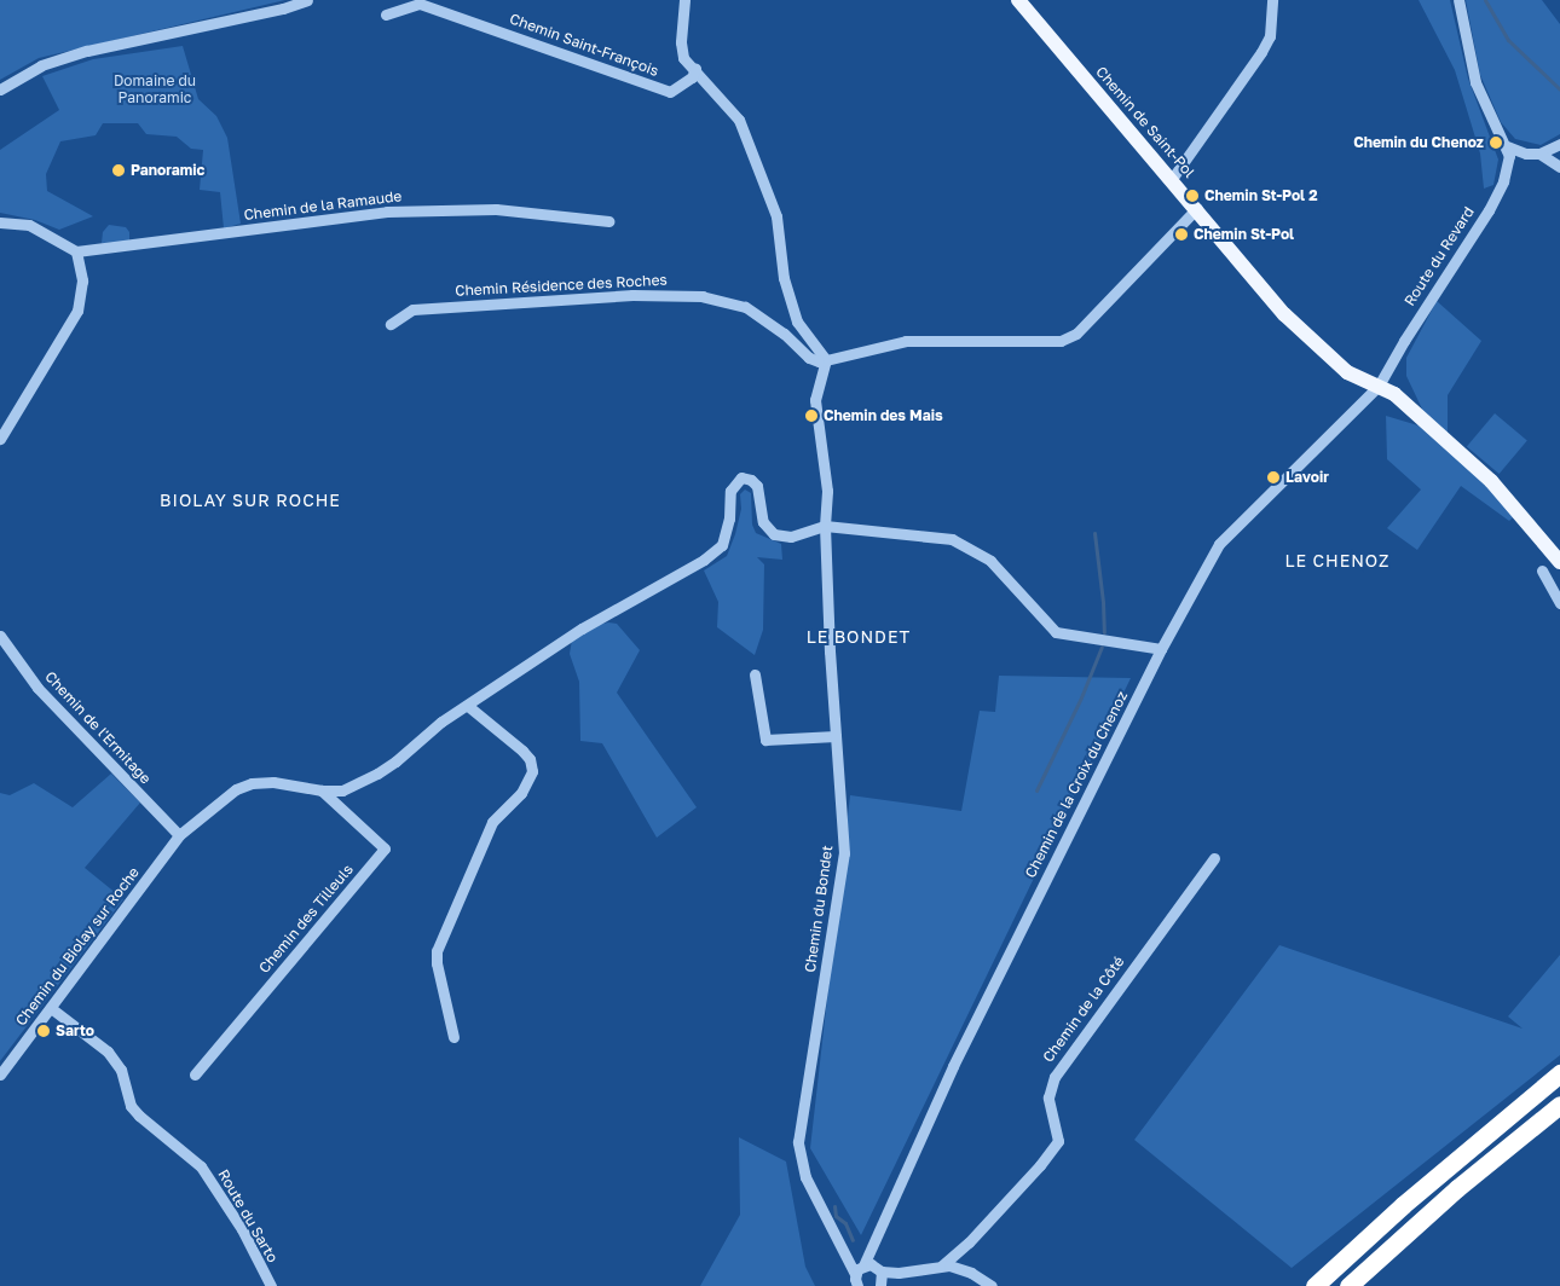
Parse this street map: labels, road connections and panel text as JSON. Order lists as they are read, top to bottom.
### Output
{
  "streets": {
    "main road": ["Chemin de Saint-Pol"],
    "street": [
      "Chemin Saint-François",
      "Chemin de la Ramaude",
      "Route du Revard",
      "Chemin Résidence des Roches",
      "Chemin de l'Ermitage",
      "Chemin de la Croix du Chenoz",
      "Chemin du Bondet",
      "Chemin des Tilleuls",
      "Chemin du Biolay sur Roche",
      "Chemin de la Côté",
      "Route du Sarto"
    ]
  },
  "crossings": [
    ["Chemin de Saint-Pol", "Route du Revard"],
    ["Chemin de Saint-Pol", "Chemin de la Croix du Chenoz"],
    ["Route du Revard", "Chemin de la Croix du Chenoz"],
    ["Chemin Résidence des Roches", "Chemin du Bondet"],
    ["Chemin de l'Ermitage", "Chemin du Biolay sur Roche"],
    ["Chemin de la Croix du Chenoz", "Chemin du Bondet"],
    ["Chemin des Tilleuls", "Chemin du Biolay sur Roche"],
    ["Chemin du Biolay sur Roche", "Route du Sarto"]
  ],
  "districts": ["BIOLAY SUR ROCHE", "LE CHENOZ", "LE BONDET"],
  "parks": ["Domaine du Panoramic"],
  "places": [
    "Chemin du Chenoz",
    "Panoramic",
    "Chemin St-Pol 2",
    "Chemin St-Pol",
    "Chemin des Mais",
    "Lavoir",
    "Sarto"
  ]
}
